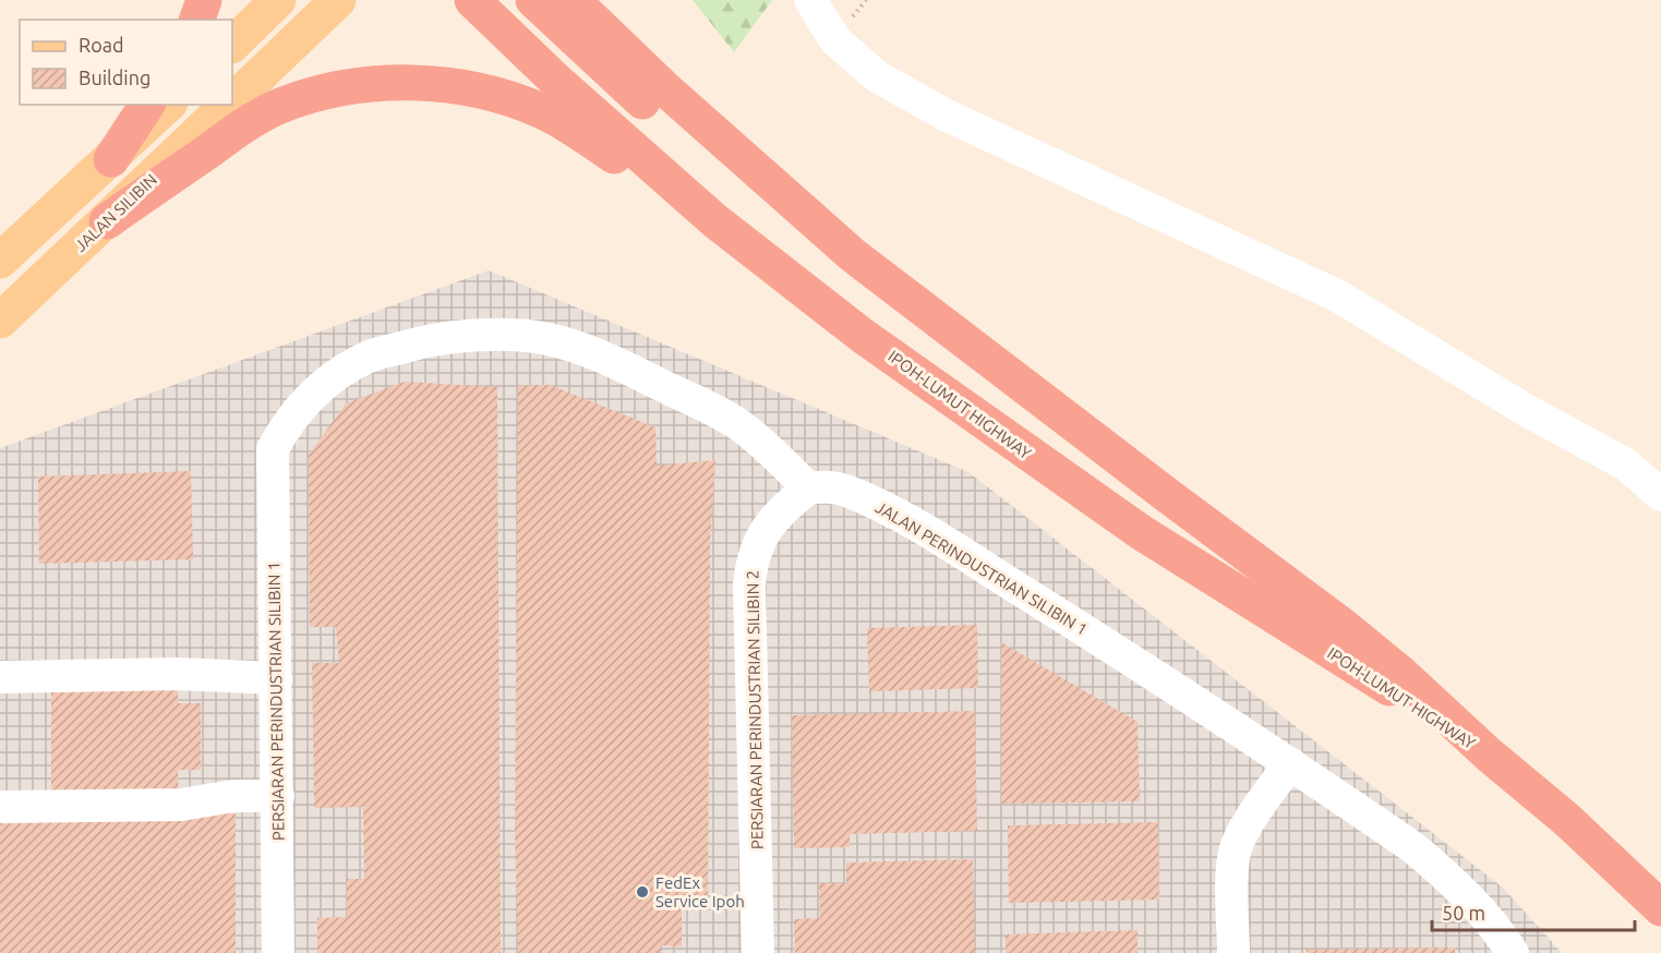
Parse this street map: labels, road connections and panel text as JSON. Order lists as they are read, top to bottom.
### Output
{
  "streets": {
    "highway": ["IPOH-LUMUT HIGHWAY"],
    "main road": ["JALAN SILIBIN"],
    "street": ["JALAN PERINDUSTRIAN SILIBIN 1", "PERSIARAN PERINDUSTRIAN SILIBIN 1", "PERSIARAN PERINDUSTRIAN SILIBIN 2"]
  },
  "crossings": [
    ["JALAN PERINDUSTRIAN SILIBIN 1", "PERSIARAN PERINDUSTRIAN SILIBIN 1"],
    ["JALAN PERINDUSTRIAN SILIBIN 1", "PERSIARAN PERINDUSTRIAN SILIBIN 2"],
    ["PERSIARAN PERINDUSTRIAN SILIBIN 1", "PERSIARAN PERINDUSTRIAN SILIBIN 2"]
  ],
  "places": ["FedEx Service Ipoh"],
  "legend": ["Road", "Building"],
  "scale_bar": "50 m"
}
